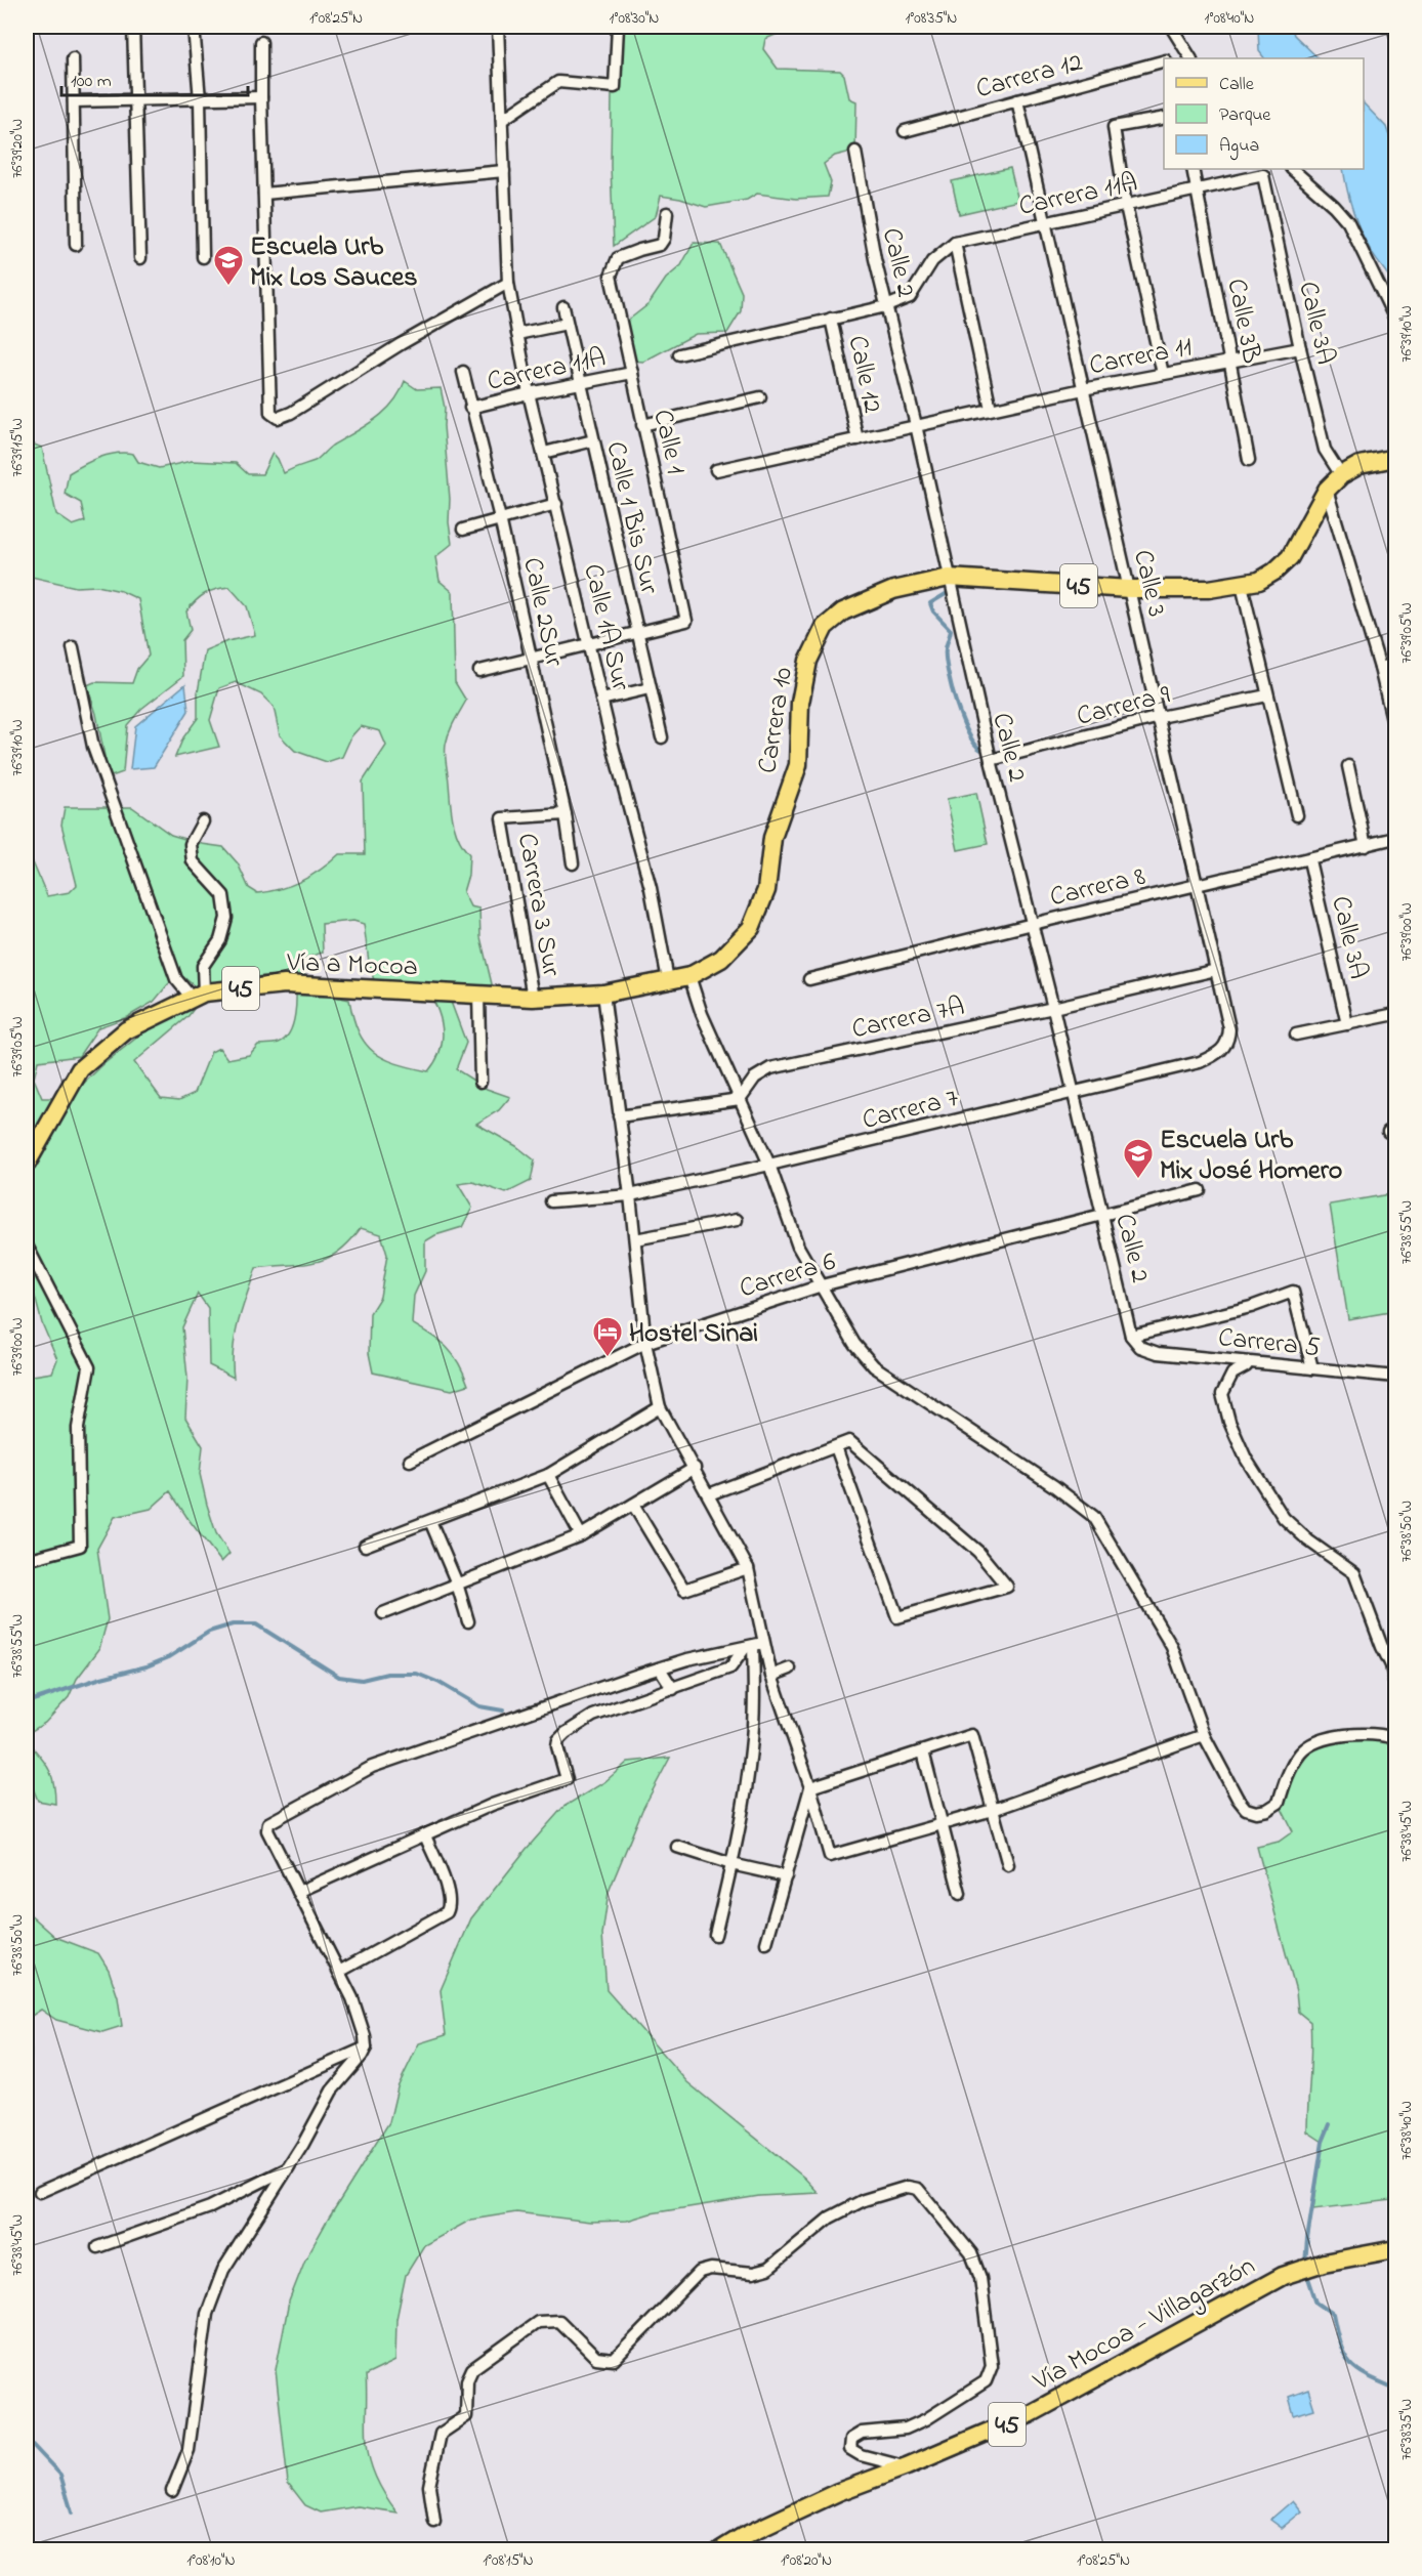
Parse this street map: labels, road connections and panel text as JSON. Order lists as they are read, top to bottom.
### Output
{
  "streets": {
    "main road": [
      "45",
      "Carrera 10",
      "Vía a Mocoa",
      "Vía Mocoa - Villagarzón"
    ],
    "street": [
      "Carrera 12",
      "Carrera 11A",
      "Calle 2",
      "Calle 3B",
      "Calle 3A",
      "Carrera 11",
      "Calle 12",
      "Calle 1",
      "Calle 1 Bis Sur",
      "Calle 3",
      "Calle 2Sur",
      "Calle 1A Sur",
      "Carrera 9",
      "Carrera 8",
      "Carrera 3 Sur",
      "Carrera 7A",
      "Carrera 7",
      "Carrera 6",
      "Carrera 5"
    ]
  },
  "crossings": [
    ["Carrera 12", "Calle 3"],
    ["Carrera 11A", "Calle 2"],
    ["Carrera 11A", "Calle 3B"],
    ["Carrera 11A", "Calle 3A"],
    ["Carrera 11A", "Calle 1"],
    ["Carrera 11A", "Calle 1 Bis Sur"],
    ["Carrera 11A", "Calle 3"],
    ["Carrera 11A", "Calle 2Sur"],
    ["Carrera 11A", "Calle 1A Sur"],
    ["Calle 2", "Carrera 11"],
    ["Calle 2", "Carrera 9"],
    ["Calle 2", "Carrera 10"],
    ["Calle 2", "Carrera 8"],
    ["Calle 2", "Carrera 7A"],
    ["Calle 2", "Carrera 7"],
    ["Calle 2", "Carrera 6"],
    ["Calle 2", "Carrera 5"],
    ["Calle 3B", "Carrera 11"],
    ["Calle 3A", "Carrera 11"],
    ["Calle 3A", "Carrera 10"],
    ["Calle 3A", "Carrera 8"],
    ["Carrera 11", "Calle 12"],
    ["Carrera 11", "Calle 3"],
    ["Calle 1", "Calle 1 Bis Sur"],
    ["Calle 3", "Carrera 9"],
    ["Calle 3", "Carrera 10"],
    ["Calle 3", "Carrera 8"],
    ["Calle 3", "Carrera 7A"],
    ["Calle 3", "Carrera 7"],
    ["Calle 2Sur", "Carrera 3 Sur"],
    ["Calle 1A Sur", "Carrera 10"],
    ["Carrera 10", "Carrera 3 Sur"],
    ["Carrera 10", "Vía a Mocoa"],
    ["Carrera 3 Sur", "Vía a Mocoa"]
  ],
  "places": {
    "school or university": ["Escuela Urb Mix Los Sauces", "Escuela Urb Mix José Homero"],
    "hotel": ["Hostel Sinai"]
  },
  "legend": ["Calle", "Parque", "Agua"],
  "scale_bar": "100 m",
  "coordinates": [
    "1°08'25\"N",
    "1°08'30\"N",
    "1°08'35\"N",
    "1°08'40\"N",
    "76°39'20\"W",
    "76°39'10\"W",
    "76°39'15\"W",
    "76°39'05\"W",
    "76°39'00\"W",
    "76°38'55\"W",
    "76°38'50\"W",
    "76°38'45\"W",
    "76°38'40\"W",
    "76°38'35\"W",
    "1°08'10\"N",
    "1°08'15\"N",
    "1°08'20\"N"
  ]
}
